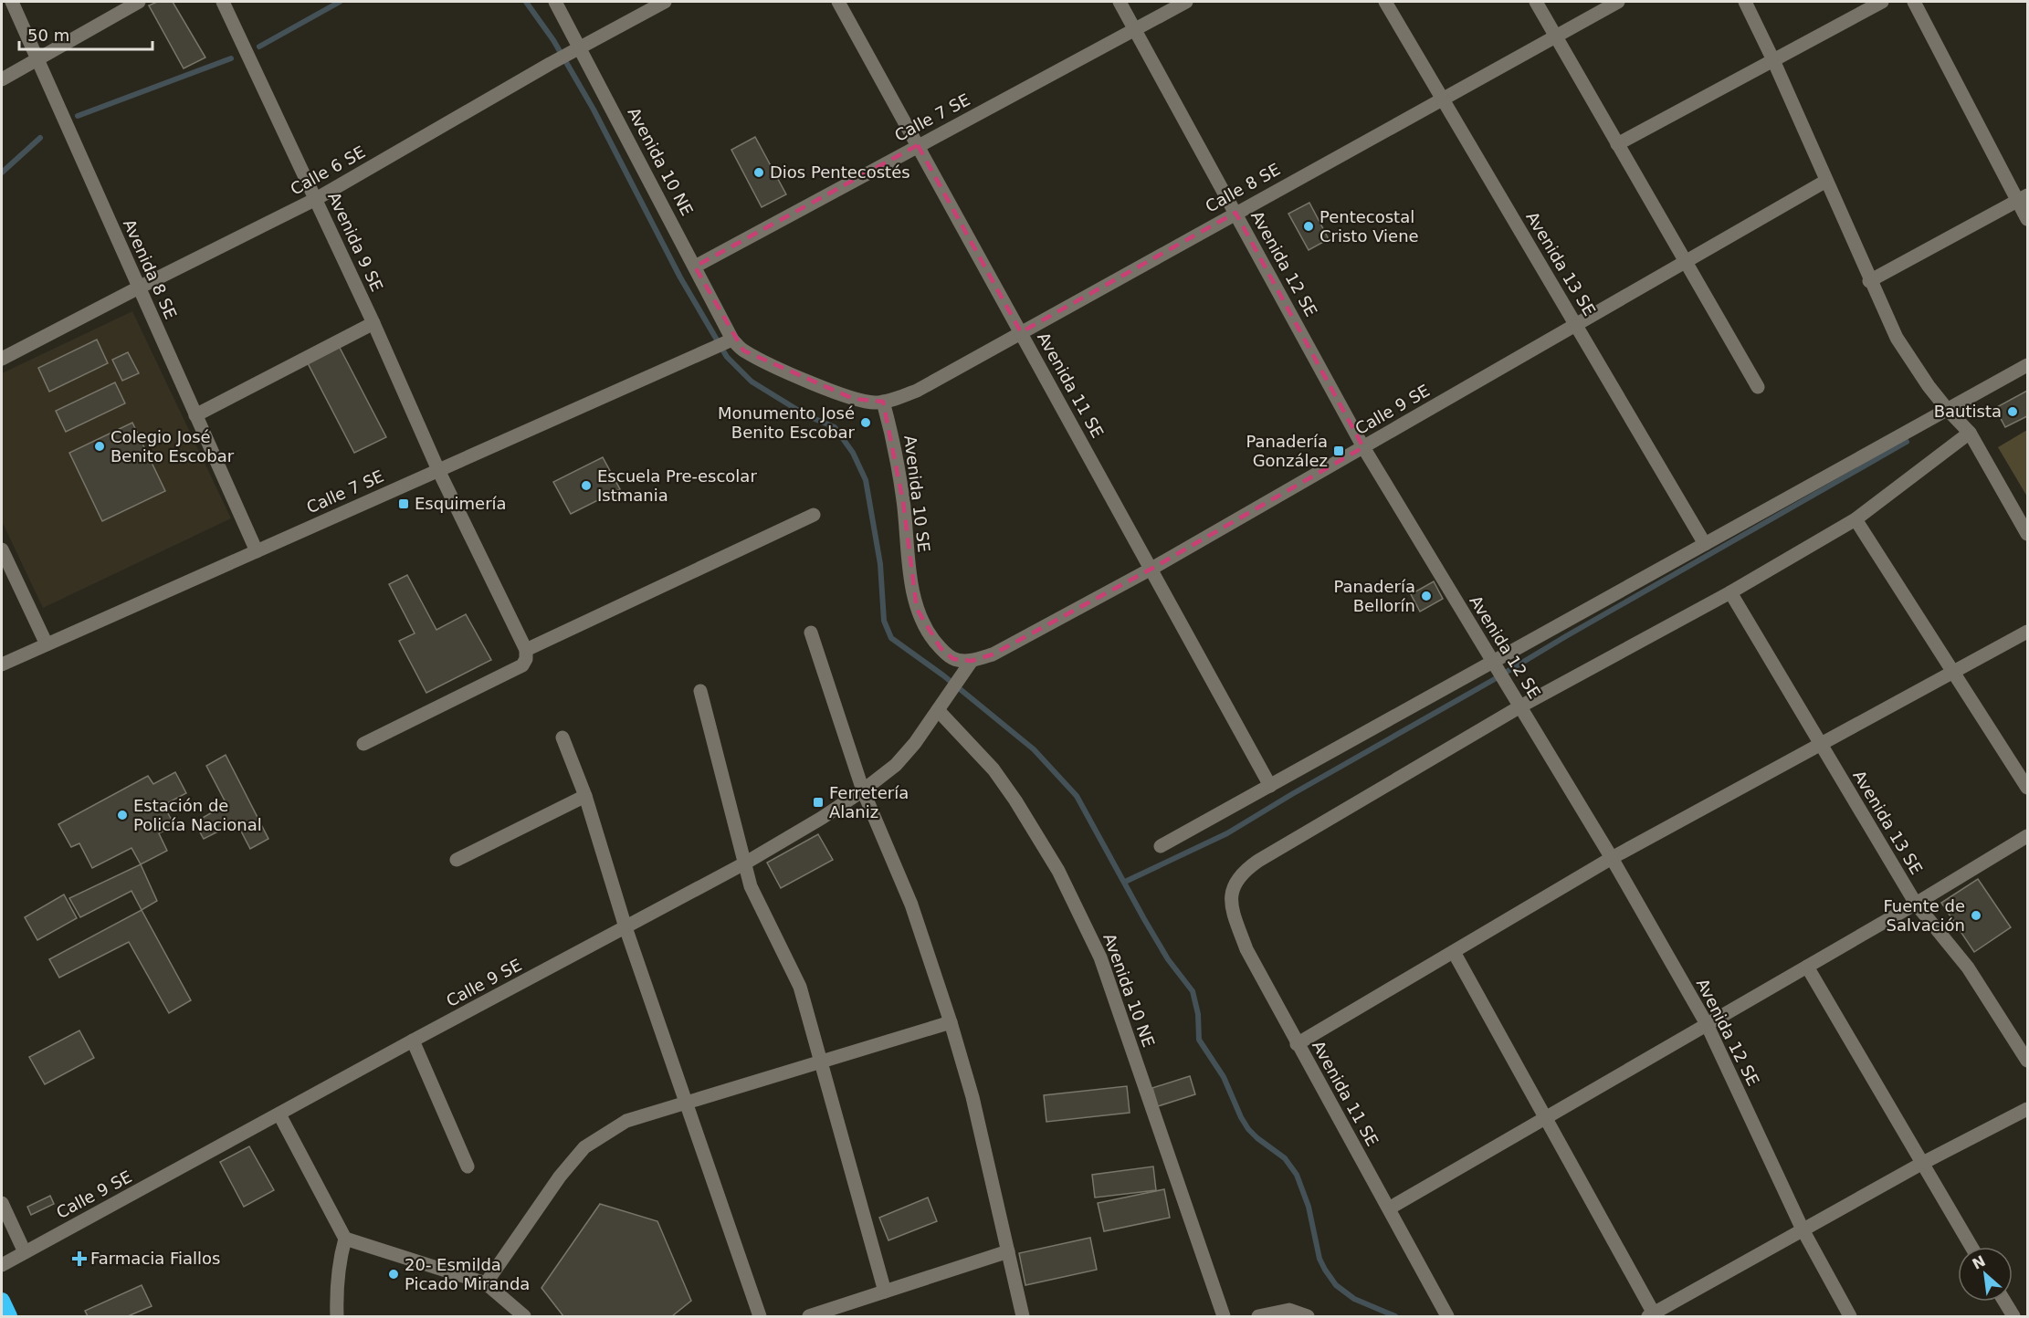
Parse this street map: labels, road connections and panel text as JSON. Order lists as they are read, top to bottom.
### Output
{
  "streets": {
    "street": [
      "Calle 7 SE",
      "Avenida 10 NE",
      "Calle 6 SE",
      "Calle 8 SE",
      "Avenida 9 SE",
      "Avenida 12 SE",
      "Avenida 13 SE",
      "Avenida 8 SE",
      "Avenida 11 SE",
      "Calle 9 SE",
      "Avenida 10 SE"
    ]
  },
  "crossings": [
    ["Calle 7 SE", "Avenida 10 NE"],
    ["Calle 7 SE", "Avenida 9 SE"],
    ["Calle 7 SE", "Avenida 12 SE"],
    ["Calle 7 SE", "Avenida 8 SE"],
    ["Calle 7 SE", "Avenida 11 SE"],
    ["Avenida 10 NE", "Calle 6 SE"],
    ["Avenida 10 NE", "Calle 9 SE"],
    ["Calle 6 SE", "Avenida 9 SE"],
    ["Calle 6 SE", "Avenida 8 SE"],
    ["Calle 8 SE", "Avenida 12 SE"],
    ["Calle 8 SE", "Avenida 13 SE"],
    ["Calle 8 SE", "Avenida 11 SE"],
    ["Calle 8 SE", "Avenida 10 SE"],
    ["Avenida 12 SE", "Avenida 11 SE"],
    ["Avenida 12 SE", "Calle 9 SE"],
    ["Avenida 13 SE", "Calle 9 SE"],
    ["Avenida 11 SE", "Calle 9 SE"],
    ["Calle 9 SE", "Avenida 10 SE"]
  ],
  "places": {
    "other": [
      "Dios Pentecostés",
      "Pentecostal Cristo Viene",
      "Bautista",
      "Monumento José Benito Escobar",
      "Colegio José Benito Escobar",
      "Escuela Pre-escolar Istmania",
      "Panadería Bellorín",
      "Estación de Policía Nacional",
      "Fuente de Salvación",
      "20- Esmilda Picado Miranda"
    ],
    "transit": ["Panadería González", "Esquimería", "Ferretería Alaniz"],
    "health": ["Farmacia Fiallos"]
  },
  "scale_bar": "50 m",
  "north": "top left"
}
